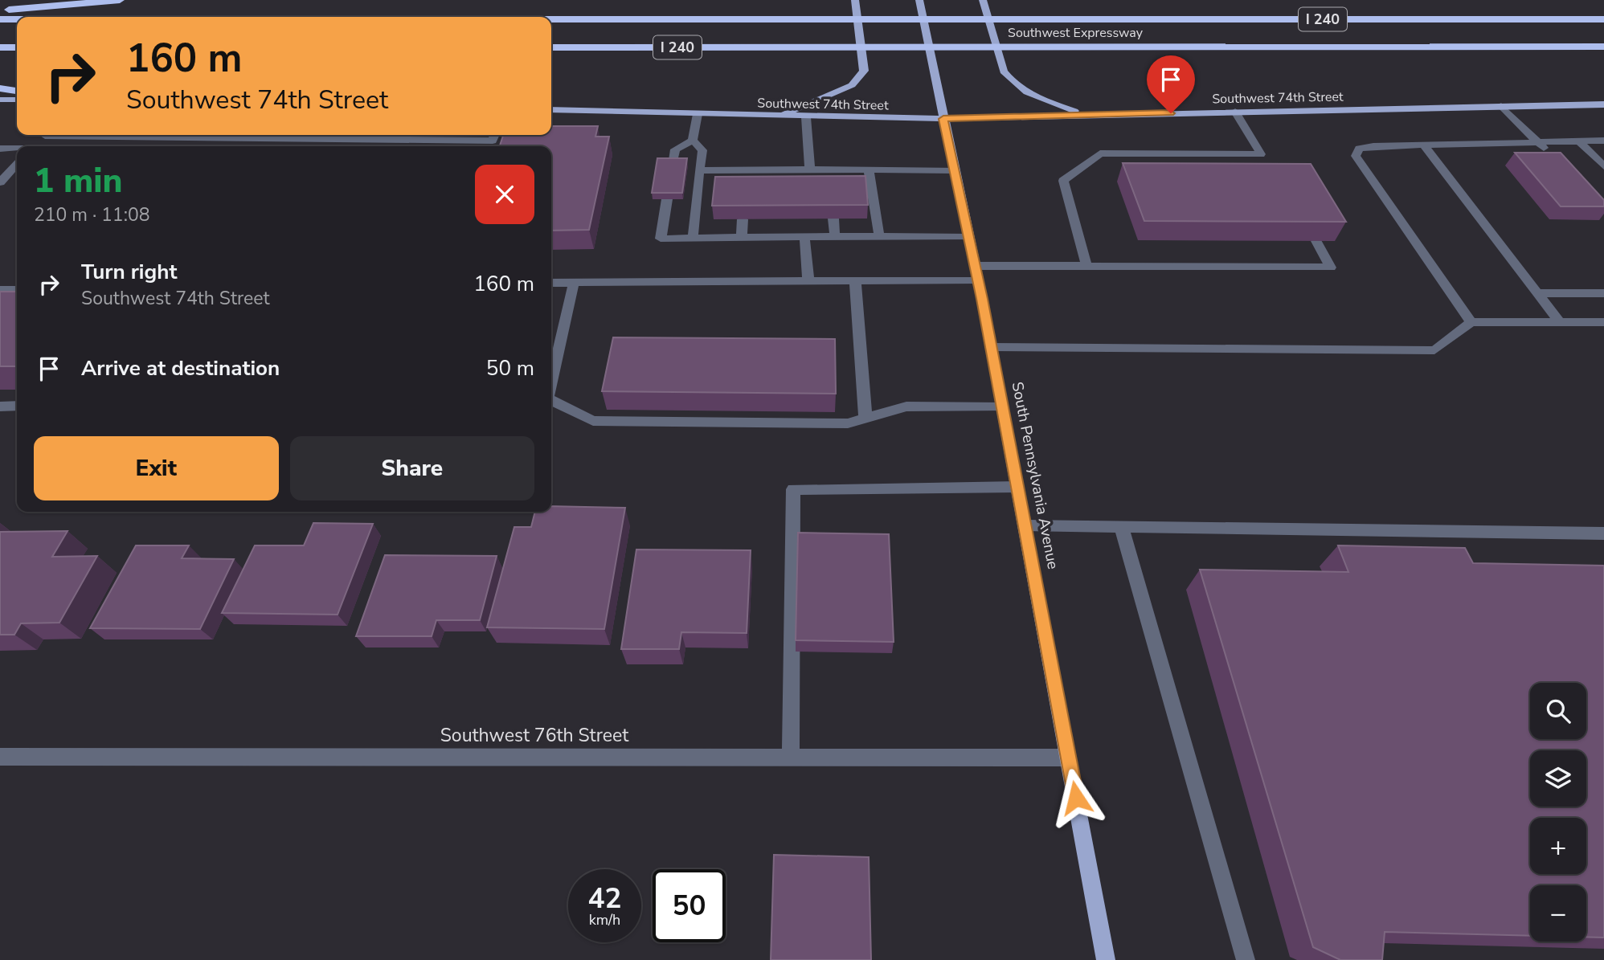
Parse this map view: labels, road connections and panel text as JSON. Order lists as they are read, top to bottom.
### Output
{
  "streets": {
    "highway": ["I 240", "Southwest Expressway"],
    "main road": ["Southwest 74th Street", "South Pennsylvania Avenue"],
    "street": ["Southwest 76th Street"]
  },
  "crossings": [
    ["Southwest 74th Street", "South Pennsylvania Avenue"],
    ["South Pennsylvania Avenue", "Southwest 76th Street"]
  ],
  "page": {
    "turn": ["160 m", "Southwest 74th Street"],
    "heading": ["1 min", "210 m · 11:08"],
    "list": [
      {
        "name": "Turn right",
        "note": "Southwest 74th Street",
        "value": "160 m"
      },
      {
        "name": "Arrive at destination",
        "value": "50 m"
      }
    ],
    "buttons": ["Exit", "Share"],
    "map_buttons": ["+", "−"],
    "speed": "42 km/h",
    "limit": "50"
  }
}
